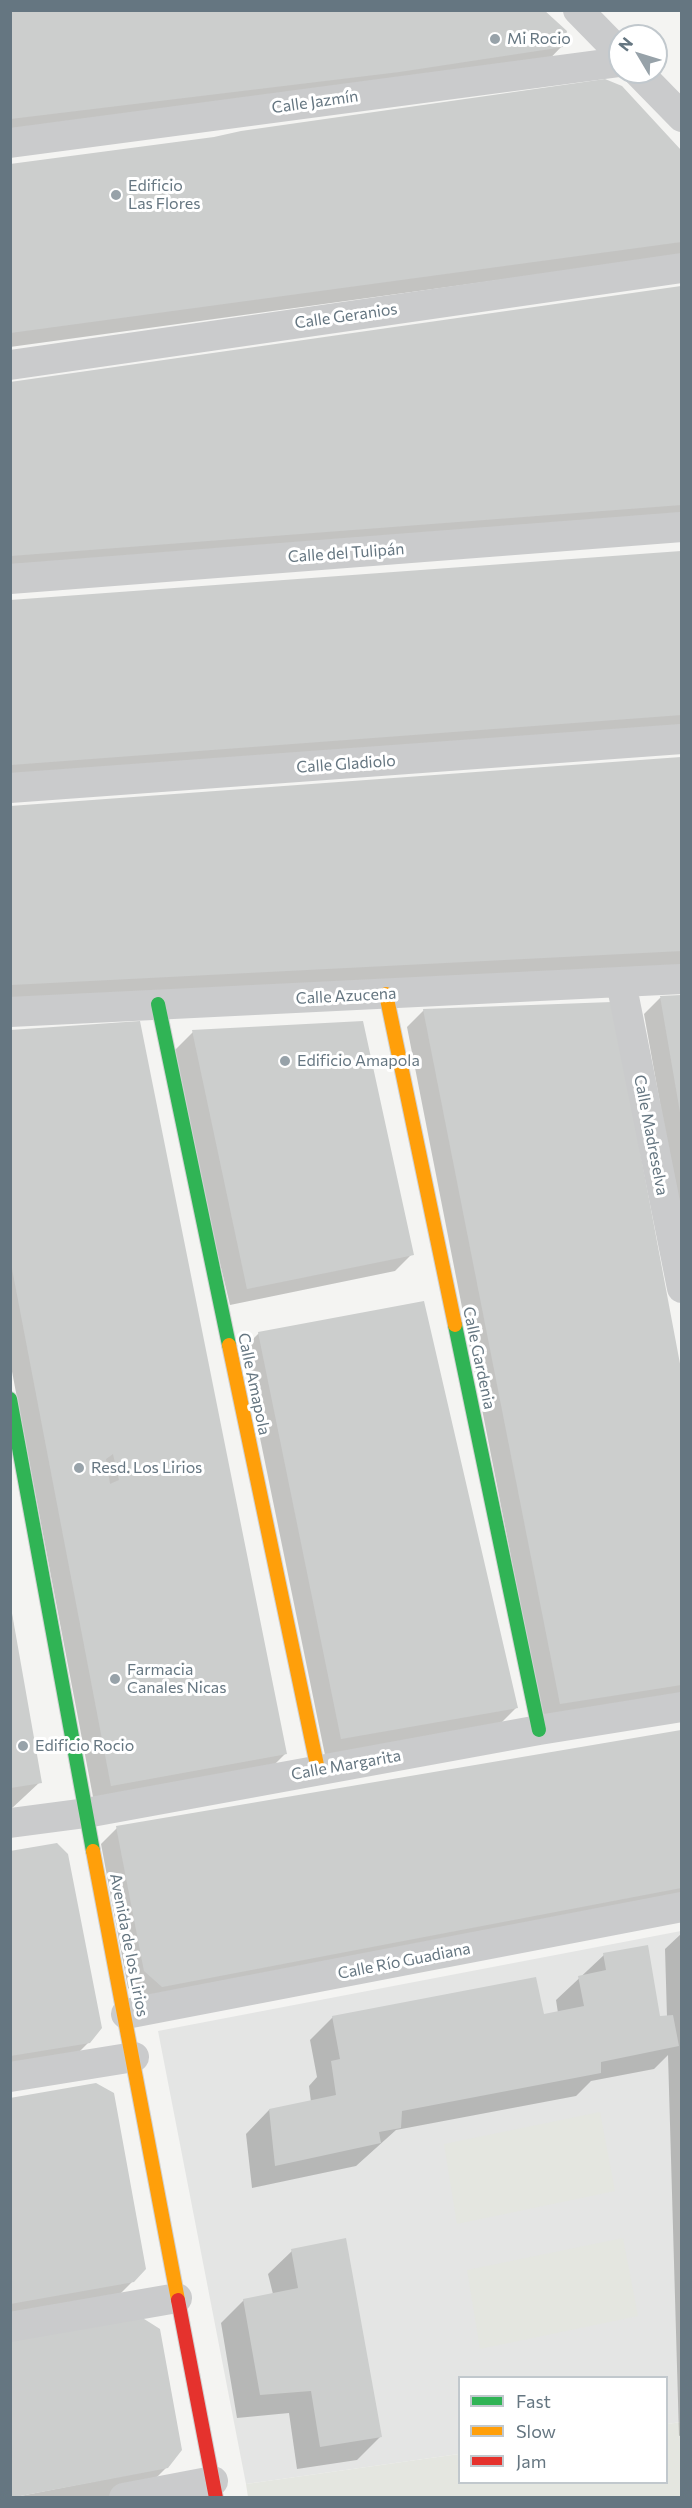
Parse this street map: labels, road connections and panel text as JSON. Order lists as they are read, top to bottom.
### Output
{
  "streets": {
    "street": [
      "Calle Jazmín",
      "Calle Geranios",
      "Calle del Tulipán",
      "Calle Gladiolo",
      "Calle Azucena",
      "Calle Madreselva",
      "Calle Gardenia",
      "Calle Amapola",
      "Calle Margarita",
      "Avenida de los Lirios",
      "Calle Río Guadiana"
    ]
  },
  "crossings": [
    ["Calle Azucena", "Calle Madreselva"],
    ["Calle Azucena", "Calle Gardenia"],
    ["Calle Azucena", "Calle Amapola"],
    ["Calle Gardenia", "Calle Margarita"],
    ["Calle Amapola", "Calle Margarita"],
    ["Calle Margarita", "Avenida de los Lirios"],
    ["Avenida de los Lirios", "Calle Río Guadiana"]
  ],
  "places": [
    "Mi Rocio",
    "Edificio Las Flores",
    "Edificio Amapola",
    "Resd. Los Lirios",
    "Farmacia Canales Nicas",
    "Edificio Rocio"
  ],
  "legend": ["Fast", "Slow", "Jam"],
  "north": "top left"
}
